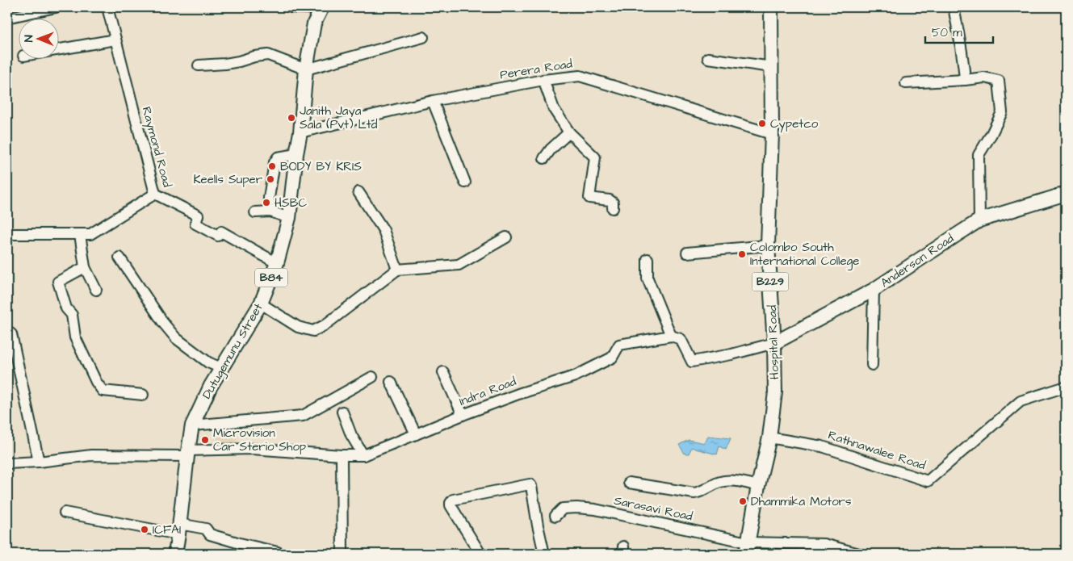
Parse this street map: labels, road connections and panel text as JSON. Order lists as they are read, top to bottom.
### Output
{
  "streets": {
    "main road": [
      "Anderson Road",
      "B84",
      "B229",
      "Hospital Road",
      "Dutugemunu Street"
    ],
    "street": [
      "Perera Road",
      "Raymond Road",
      "Indra Road",
      "Rathnawalee Road",
      "Sarasavi Road"
    ]
  },
  "crossings": [
    ["Perera Road", "Hospital Road"],
    ["Perera Road", "Dutugemunu Street"],
    ["Raymond Road", "Dutugemunu Street"],
    ["Anderson Road", "Hospital Road"],
    ["Hospital Road", "Rathnawalee Road"],
    ["Hospital Road", "Sarasavi Road"],
    ["Dutugemunu Street", "Indra Road"]
  ],
  "places": [
    "Janith Jaya Sala (Pvt) Ltd",
    "Cypetco",
    "BODY BY KRIS",
    "Keells Super",
    "HSBC",
    "Colombo South International College",
    "Microvision Car Sterio Shop",
    "Dhammika Motors",
    "ICFAI"
  ],
  "scale_bar": "50 m",
  "north": "left"
}
